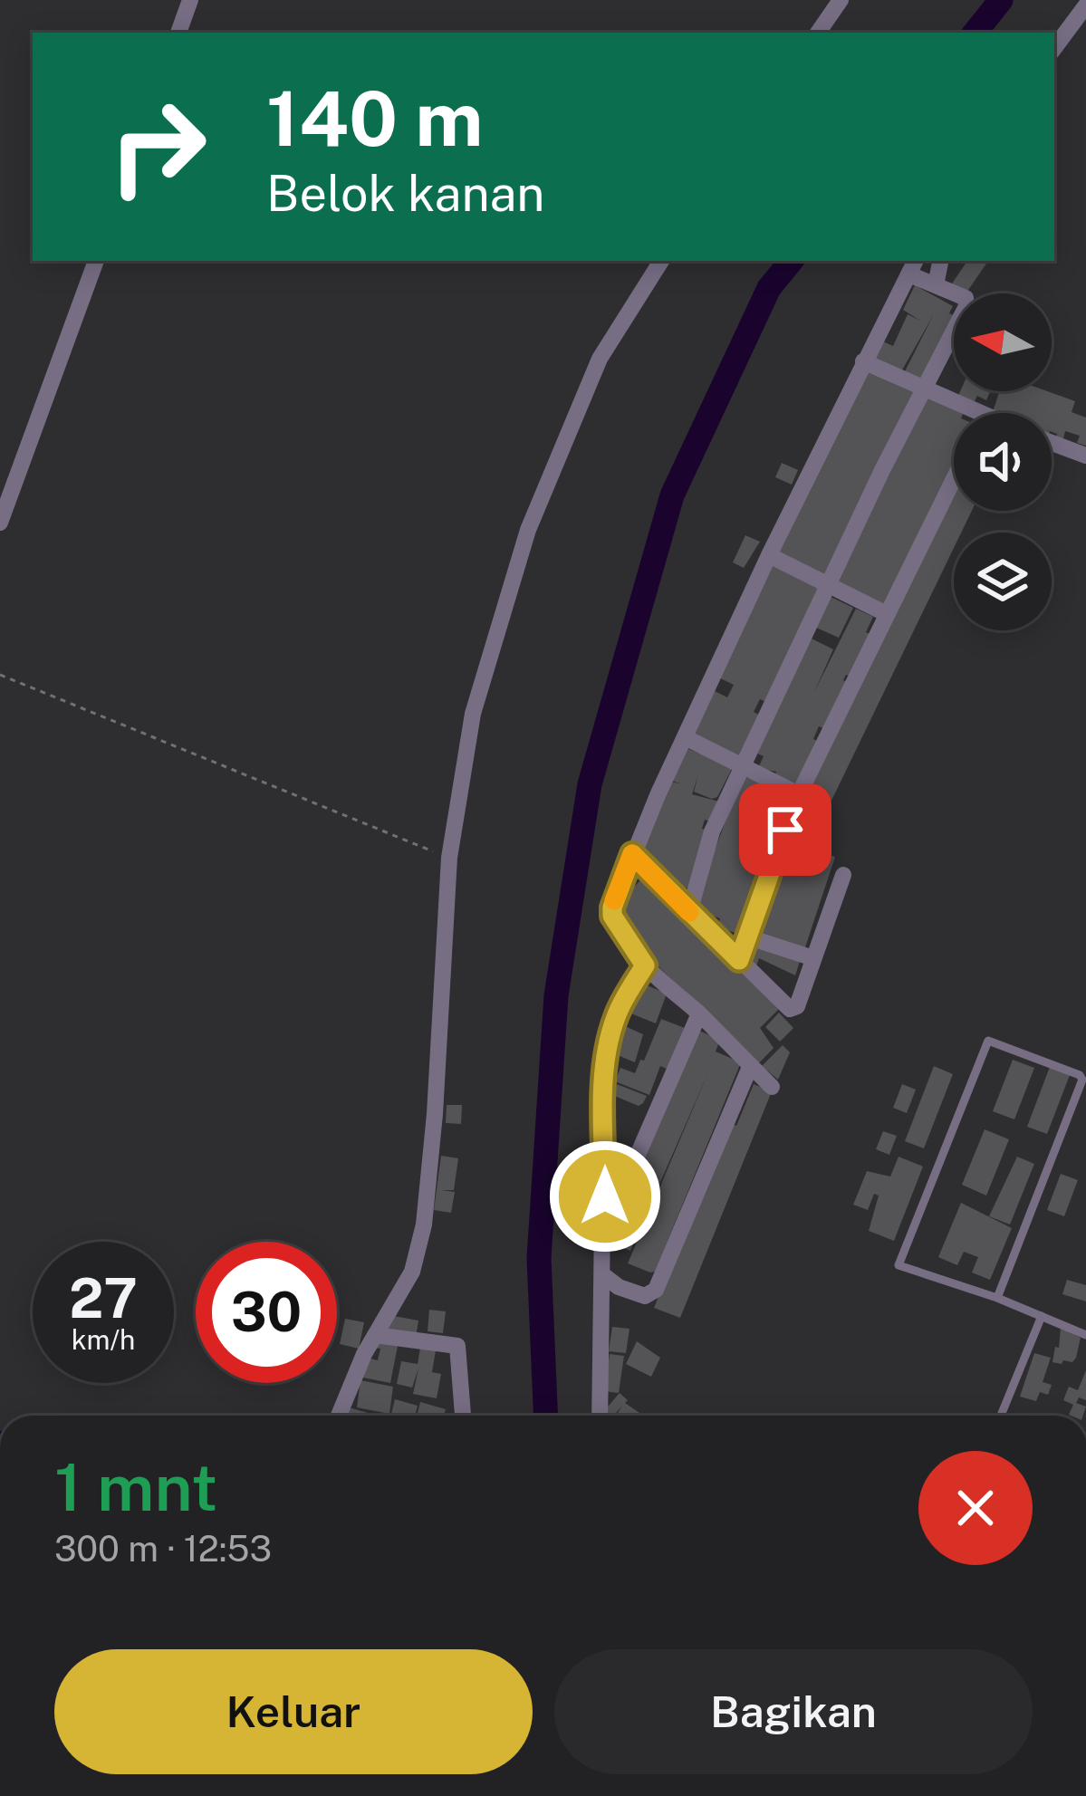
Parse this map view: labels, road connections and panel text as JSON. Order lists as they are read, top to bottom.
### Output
{
  "north": "left",
  "page": {
    "turn": ["140 m", "Belok kanan"],
    "speed": "27 km/h",
    "limit": "30",
    "heading": ["1 mnt", "300 m · 12:53"],
    "buttons": ["Keluar", "Bagikan"]
  }
}
